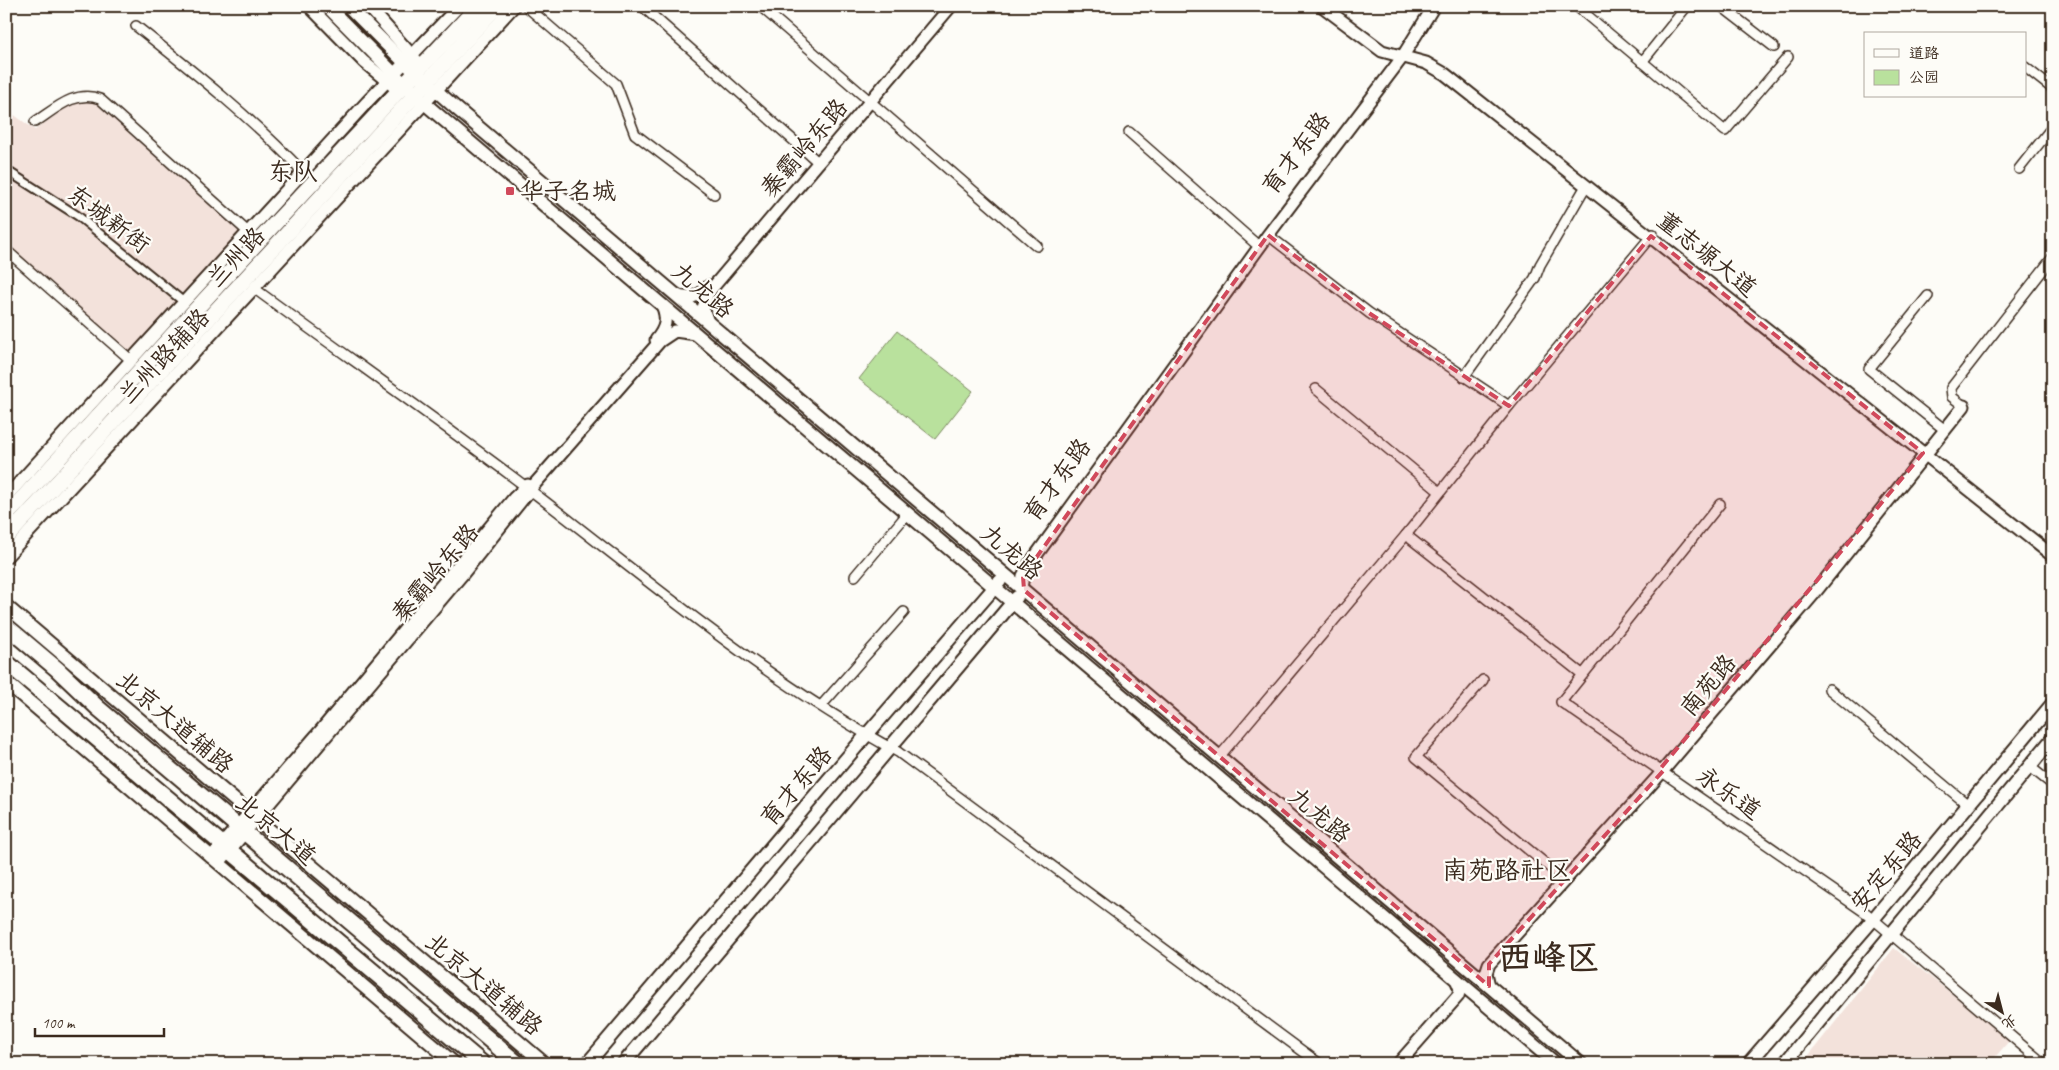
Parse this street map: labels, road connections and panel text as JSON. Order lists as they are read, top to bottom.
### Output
{
  "streets": {
    "main road": [
      "育才东路",
      "兰州路",
      "九龙路",
      "北京大道辅路",
      "北京大道",
      "安定东路"
    ],
    "street": [
      "秦霸岭东路",
      "东城新街",
      "董志塬大道",
      "兰州路辅路",
      "南苑路",
      "永乐道"
    ]
  },
  "crossings": [
    ["秦霸岭东路", "九龙路"],
    ["秦霸岭东路", "北京大道辅路"],
    ["秦霸岭东路", "北京大道"],
    ["育才东路", "董志塬大道"],
    ["育才东路", "九龙路"],
    ["东城新街", "兰州路辅路"],
    ["董志塬大道", "南苑路"],
    ["兰州路", "九龙路"],
    ["兰州路", "兰州路辅路"],
    ["九龙路", "兰州路辅路"],
    ["九龙路", "南苑路"],
    ["南苑路", "永乐道"],
    ["永乐道", "安定东路"]
  ],
  "districts": ["东队", "南苑路社区", "西峰区"],
  "places": {
    "transit": ["华子名城"]
  },
  "legend": ["道路", "公园"],
  "scale_bar": "100 m",
  "north": "bottom right"
}
